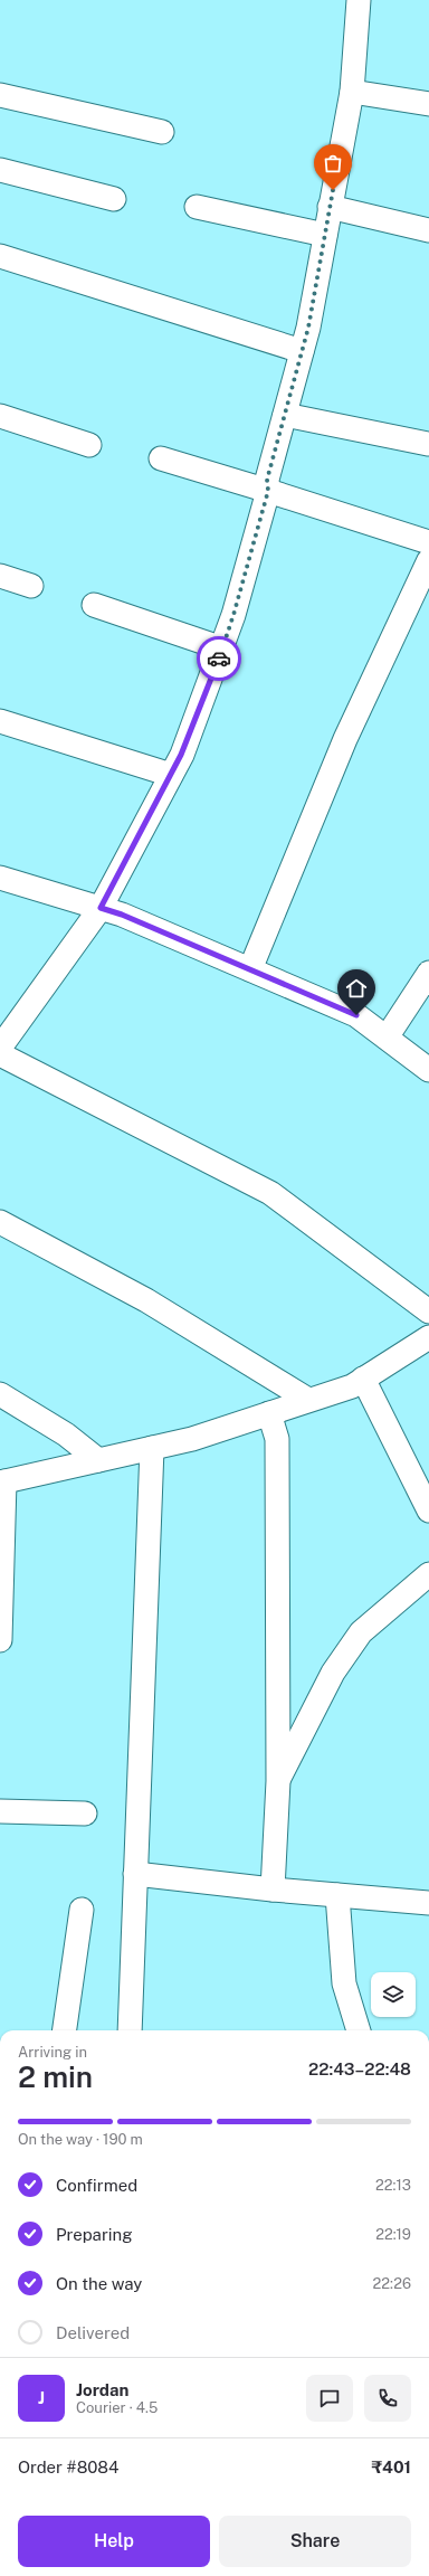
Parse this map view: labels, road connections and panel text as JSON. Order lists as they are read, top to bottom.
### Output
{
  "page": {
    "heading": ["2 min", "Arriving in", "22:43–22:48"],
    "panel": [
      "Jordan",
      "Courier · 4.5",
      "Order #8084",
      "₹401"
    ],
    "bar": "On the way · 190 m",
    "list": [
      ["Confirmed", "22:13"],
      ["Preparing", "22:19"],
      ["On the way", "22:26"],
      "Delivered"
    ],
    "round": "J",
    "buttons": ["Help", "Share"]
  }
}
